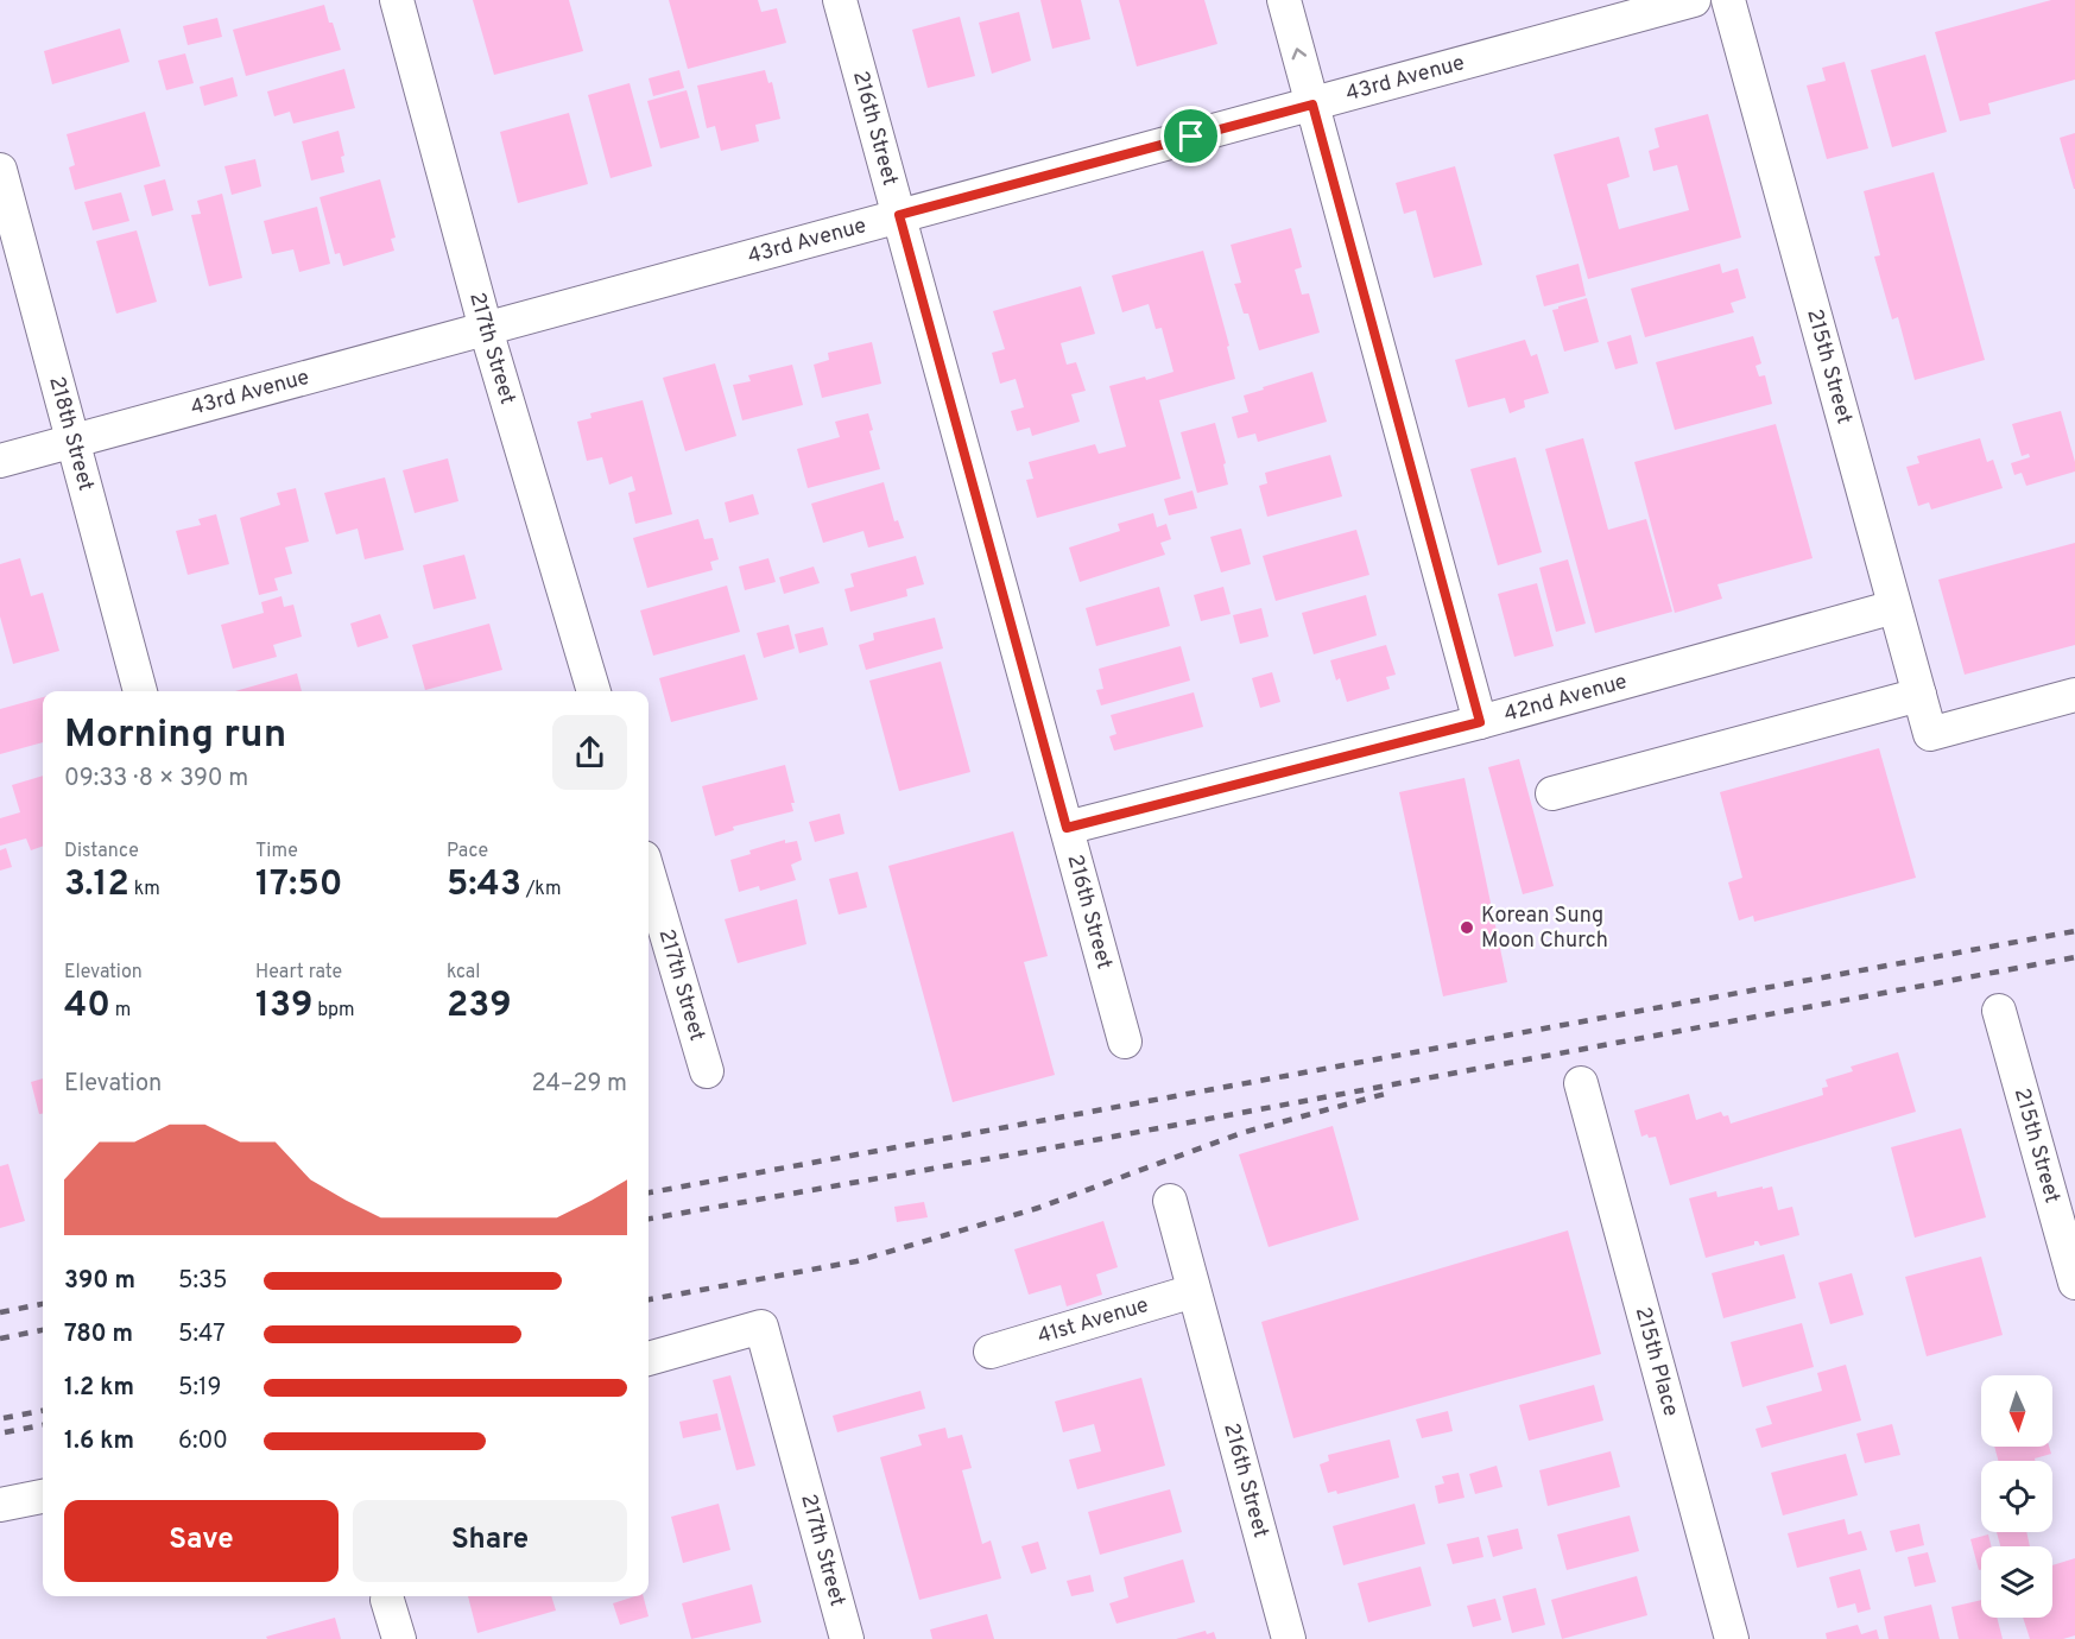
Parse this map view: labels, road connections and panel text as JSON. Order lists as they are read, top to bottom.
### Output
{
  "streets": {
    "street": [
      "43rd Avenue",
      "216th Street",
      "217th Street",
      "215th Street",
      "218th Street",
      "42nd Avenue",
      "41st Avenue",
      "215th Place"
    ]
  },
  "crossings": [
    ["43rd Avenue", "216th Street"],
    ["43rd Avenue", "217th Street"],
    ["43rd Avenue", "218th Street"],
    ["216th Street", "42nd Avenue"],
    ["216th Street", "41st Avenue"],
    ["215th Street", "42nd Avenue"]
  ],
  "places": ["Korean Sung Moon Church"],
  "north": "bottom",
  "page": {
    "heading": ["Morning run", "09:33 · 8 × 390 m"],
    "stats": [
      ["Distance", "3.12 km"],
      ["Time", "17:50"],
      ["Pace", "5:43 /km"],
      ["Elevation", "40 m"],
      ["Heart rate", "139 bpm"],
      ["kcal", "239"]
    ],
    "chart": ["Elevation", "24–29 m"],
    "list": [
      {
        "name": "390 m",
        "note": "5:35"
      },
      {
        "name": "780 m",
        "note": "5:47"
      },
      {
        "name": "1.2 km",
        "note": "5:19"
      },
      {
        "name": "1.6 km",
        "note": "6:00"
      }
    ],
    "buttons": ["Save", "Share"]
  }
}
